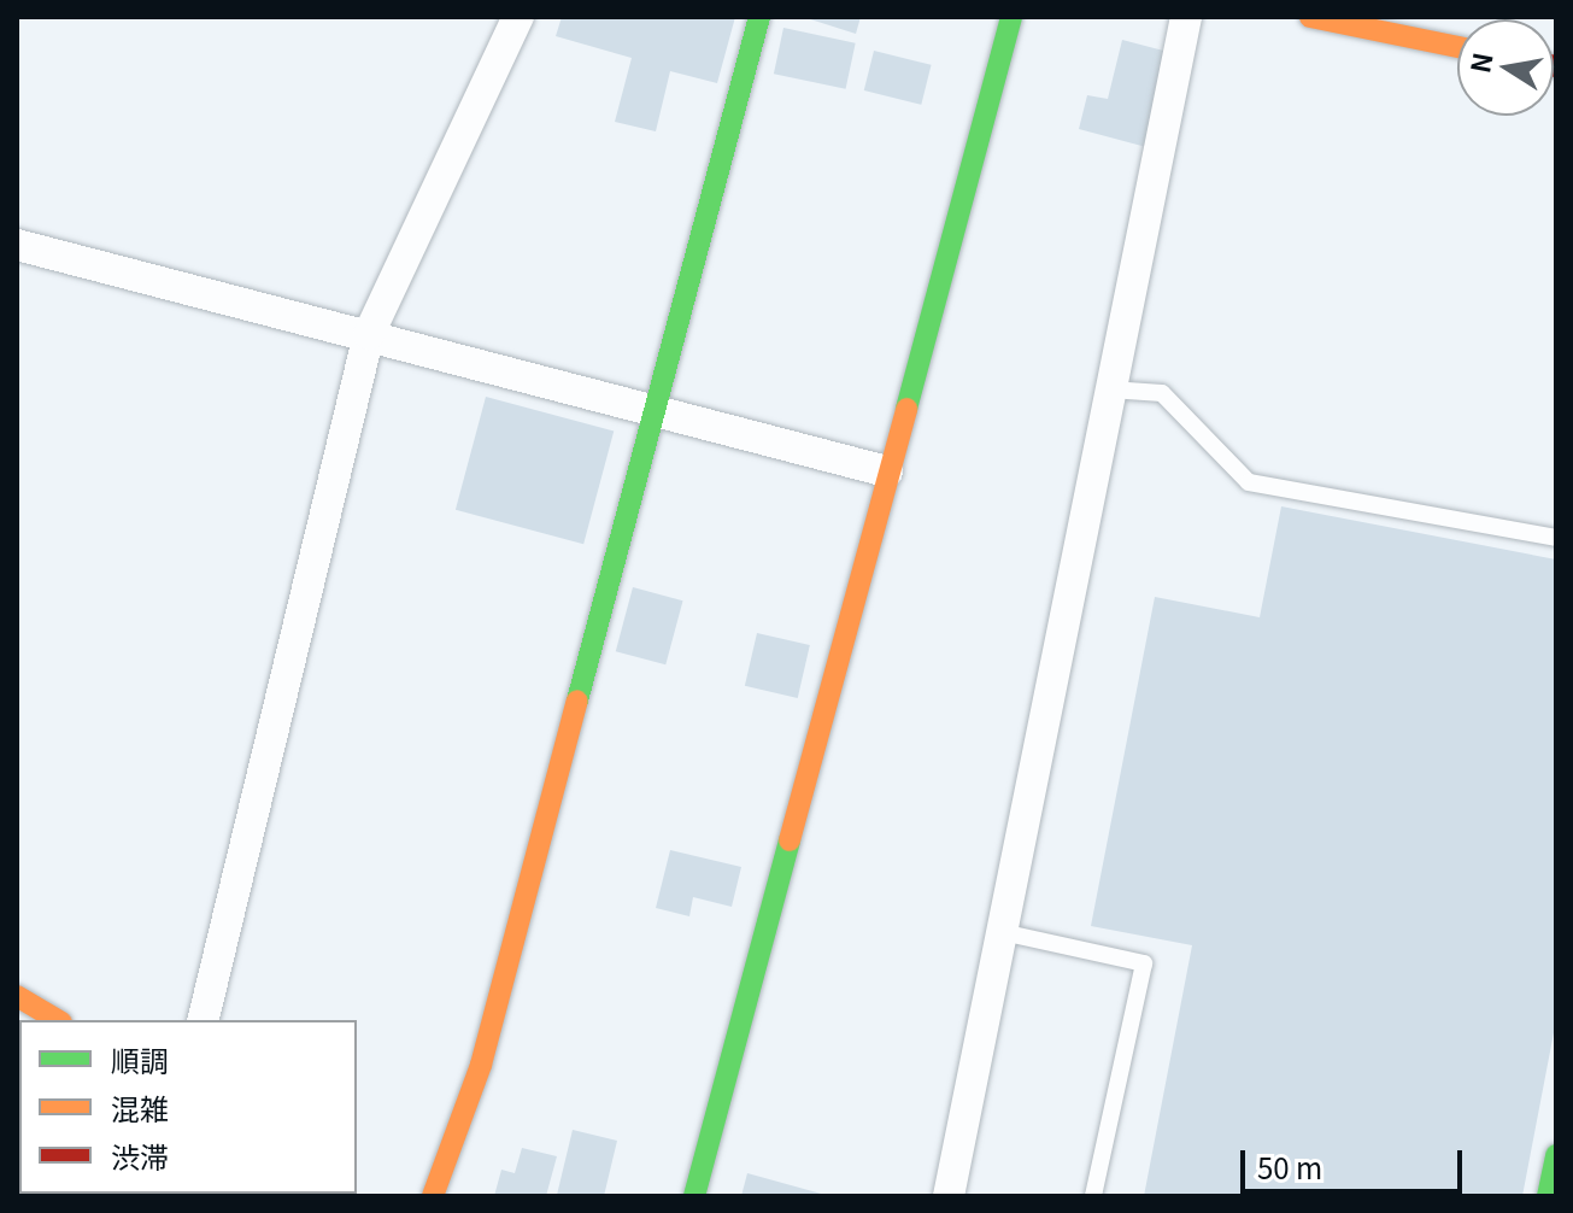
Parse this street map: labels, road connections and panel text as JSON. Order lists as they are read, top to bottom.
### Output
{
  "legend": ["順調", "混雑", "渋滞"],
  "scale_bar": "50 m",
  "north": "left"
}
